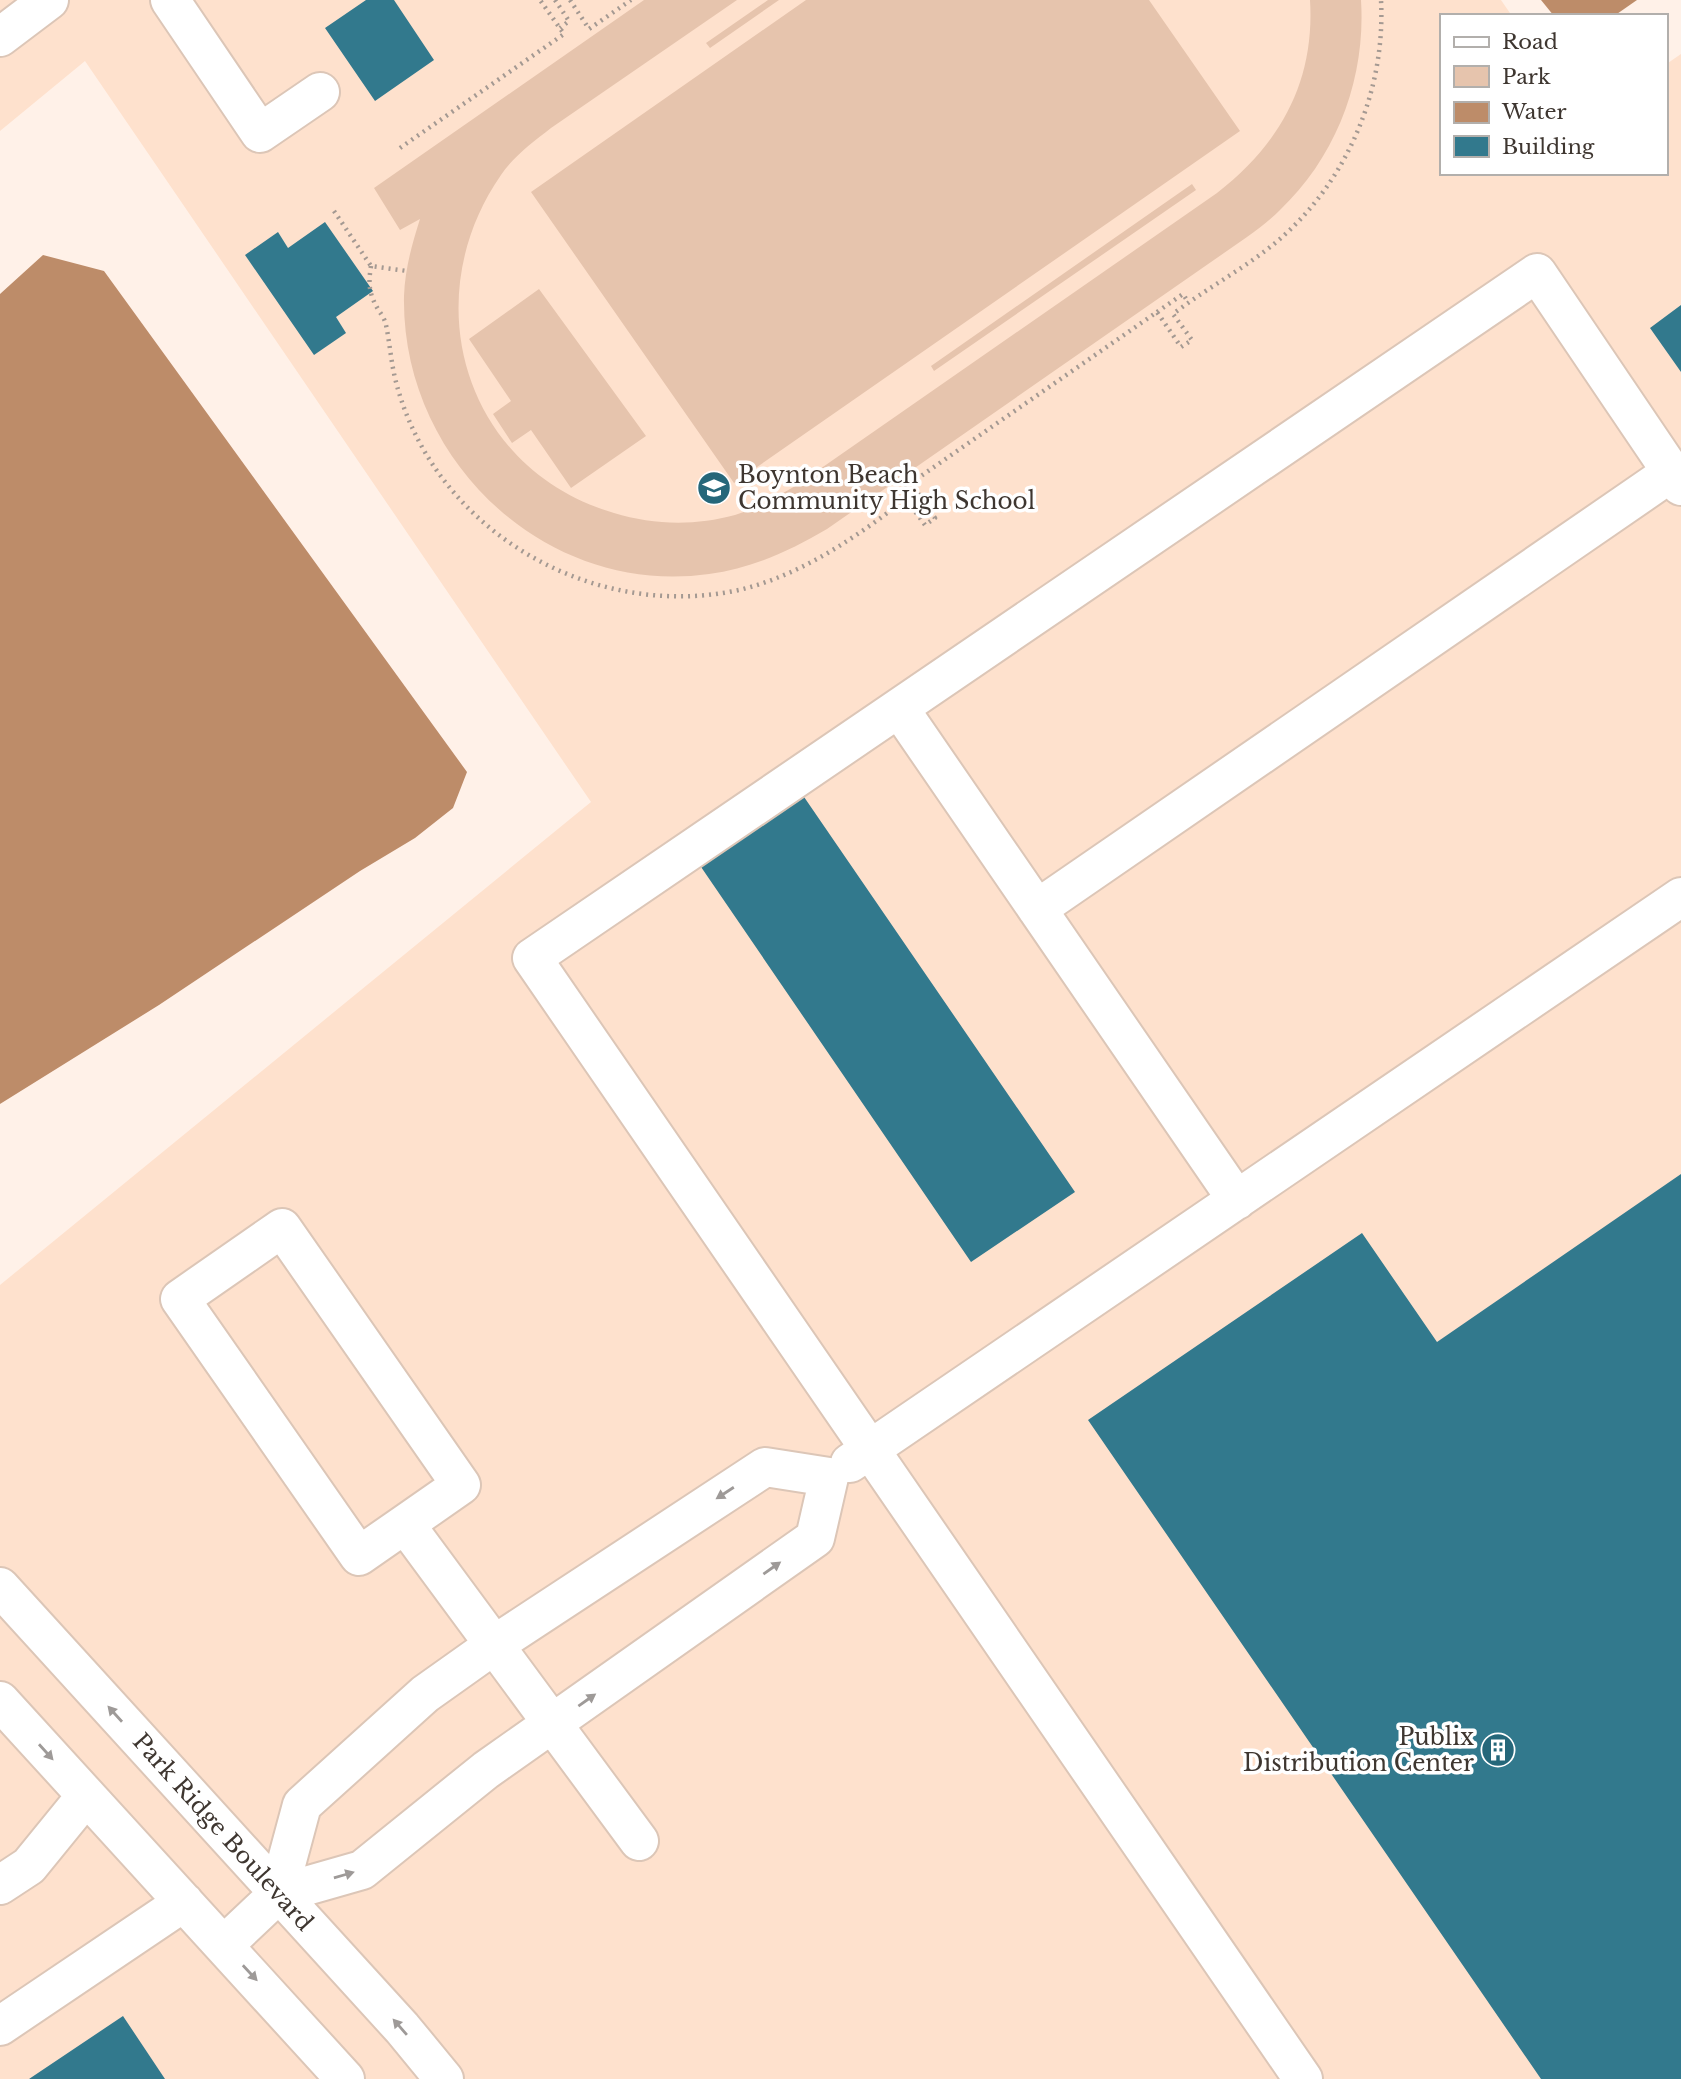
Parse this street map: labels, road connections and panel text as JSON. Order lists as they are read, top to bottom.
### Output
{
  "streets": {
    "street": ["Park Ridge Boulevard"]
  },
  "places": {
    "school or university": ["Boynton Beach Community High School"],
    "building": ["Publix Distribution Center"]
  },
  "legend": [
    "Road",
    "Park",
    "Water",
    "Building"
  ]
}
